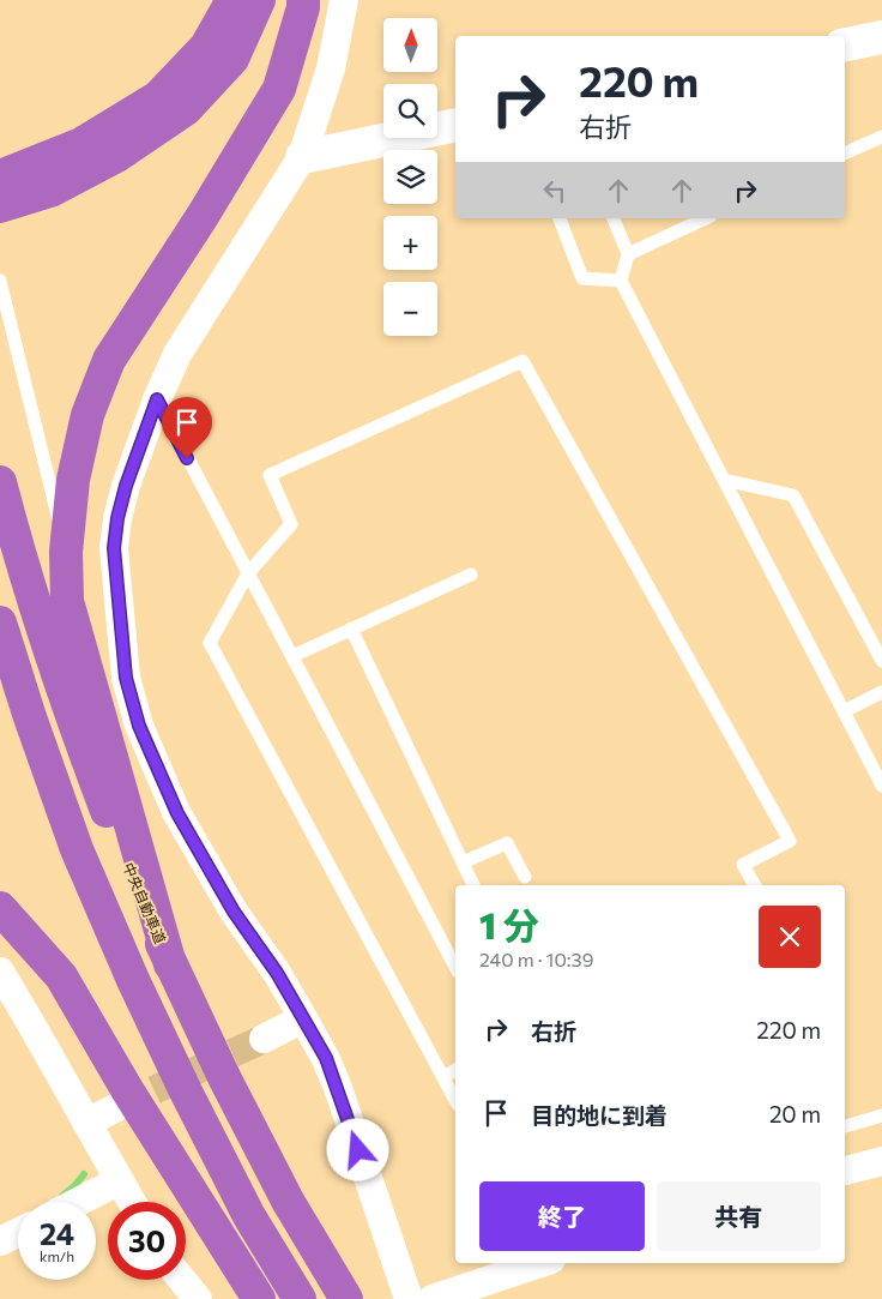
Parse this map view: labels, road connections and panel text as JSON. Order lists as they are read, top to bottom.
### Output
{
  "streets": {
    "highway": ["中央自動車道"]
  },
  "north": "top",
  "page": {
    "map_buttons": ["+", "−"],
    "turn": ["220 m", "右折"],
    "heading": ["1 分", "240 m · 10:39"],
    "list": [
      {
        "name": "右折",
        "value": "220 m"
      },
      {
        "name": "目的地に到着",
        "value": "20 m"
      }
    ],
    "buttons": ["終了", "共有"],
    "speed": "24 km/h",
    "limit": "30"
  }
}
